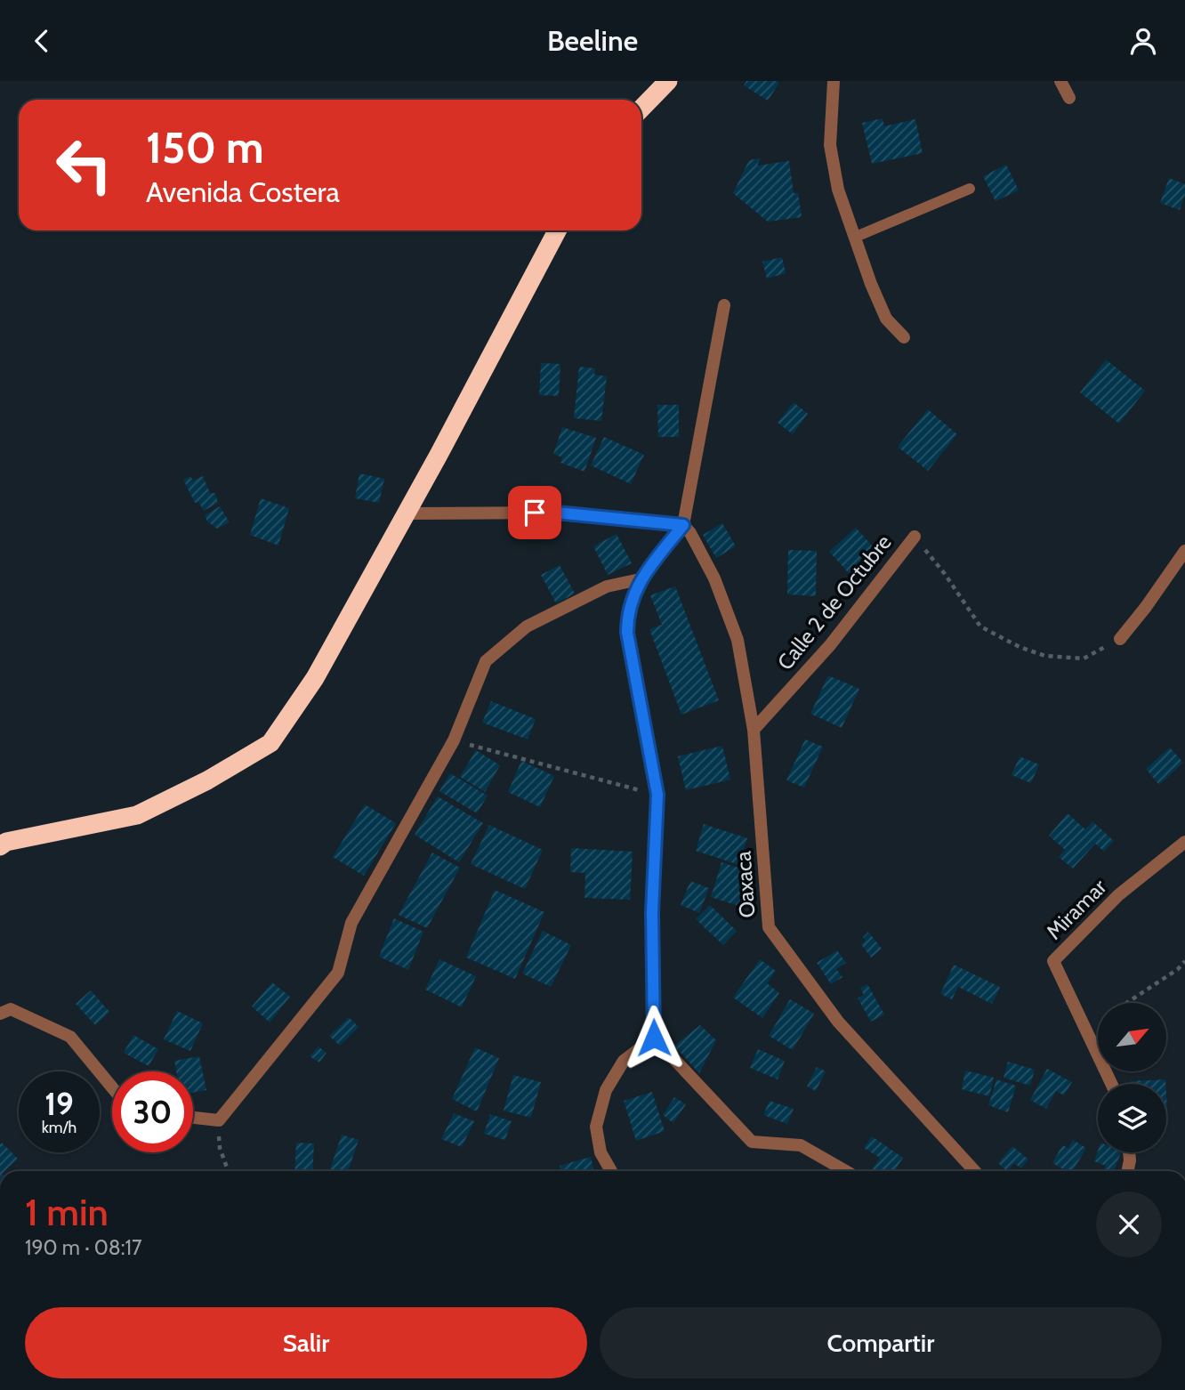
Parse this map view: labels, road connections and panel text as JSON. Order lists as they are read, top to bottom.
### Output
{
  "streets": {
    "street": ["Calle 2 de Octubre", "Oaxaca", "Miramar"]
  },
  "crossings": [
    ["Calle 2 de Octubre", "Oaxaca"]
  ],
  "north": "top right",
  "page": {
    "header": "Beeline",
    "turn": ["150 m", "Avenida Costera"],
    "speed": "19 km/h",
    "limit": "30",
    "heading": ["1 min", "190 m · 08:17"],
    "buttons": ["Salir", "Compartir"]
  }
}
